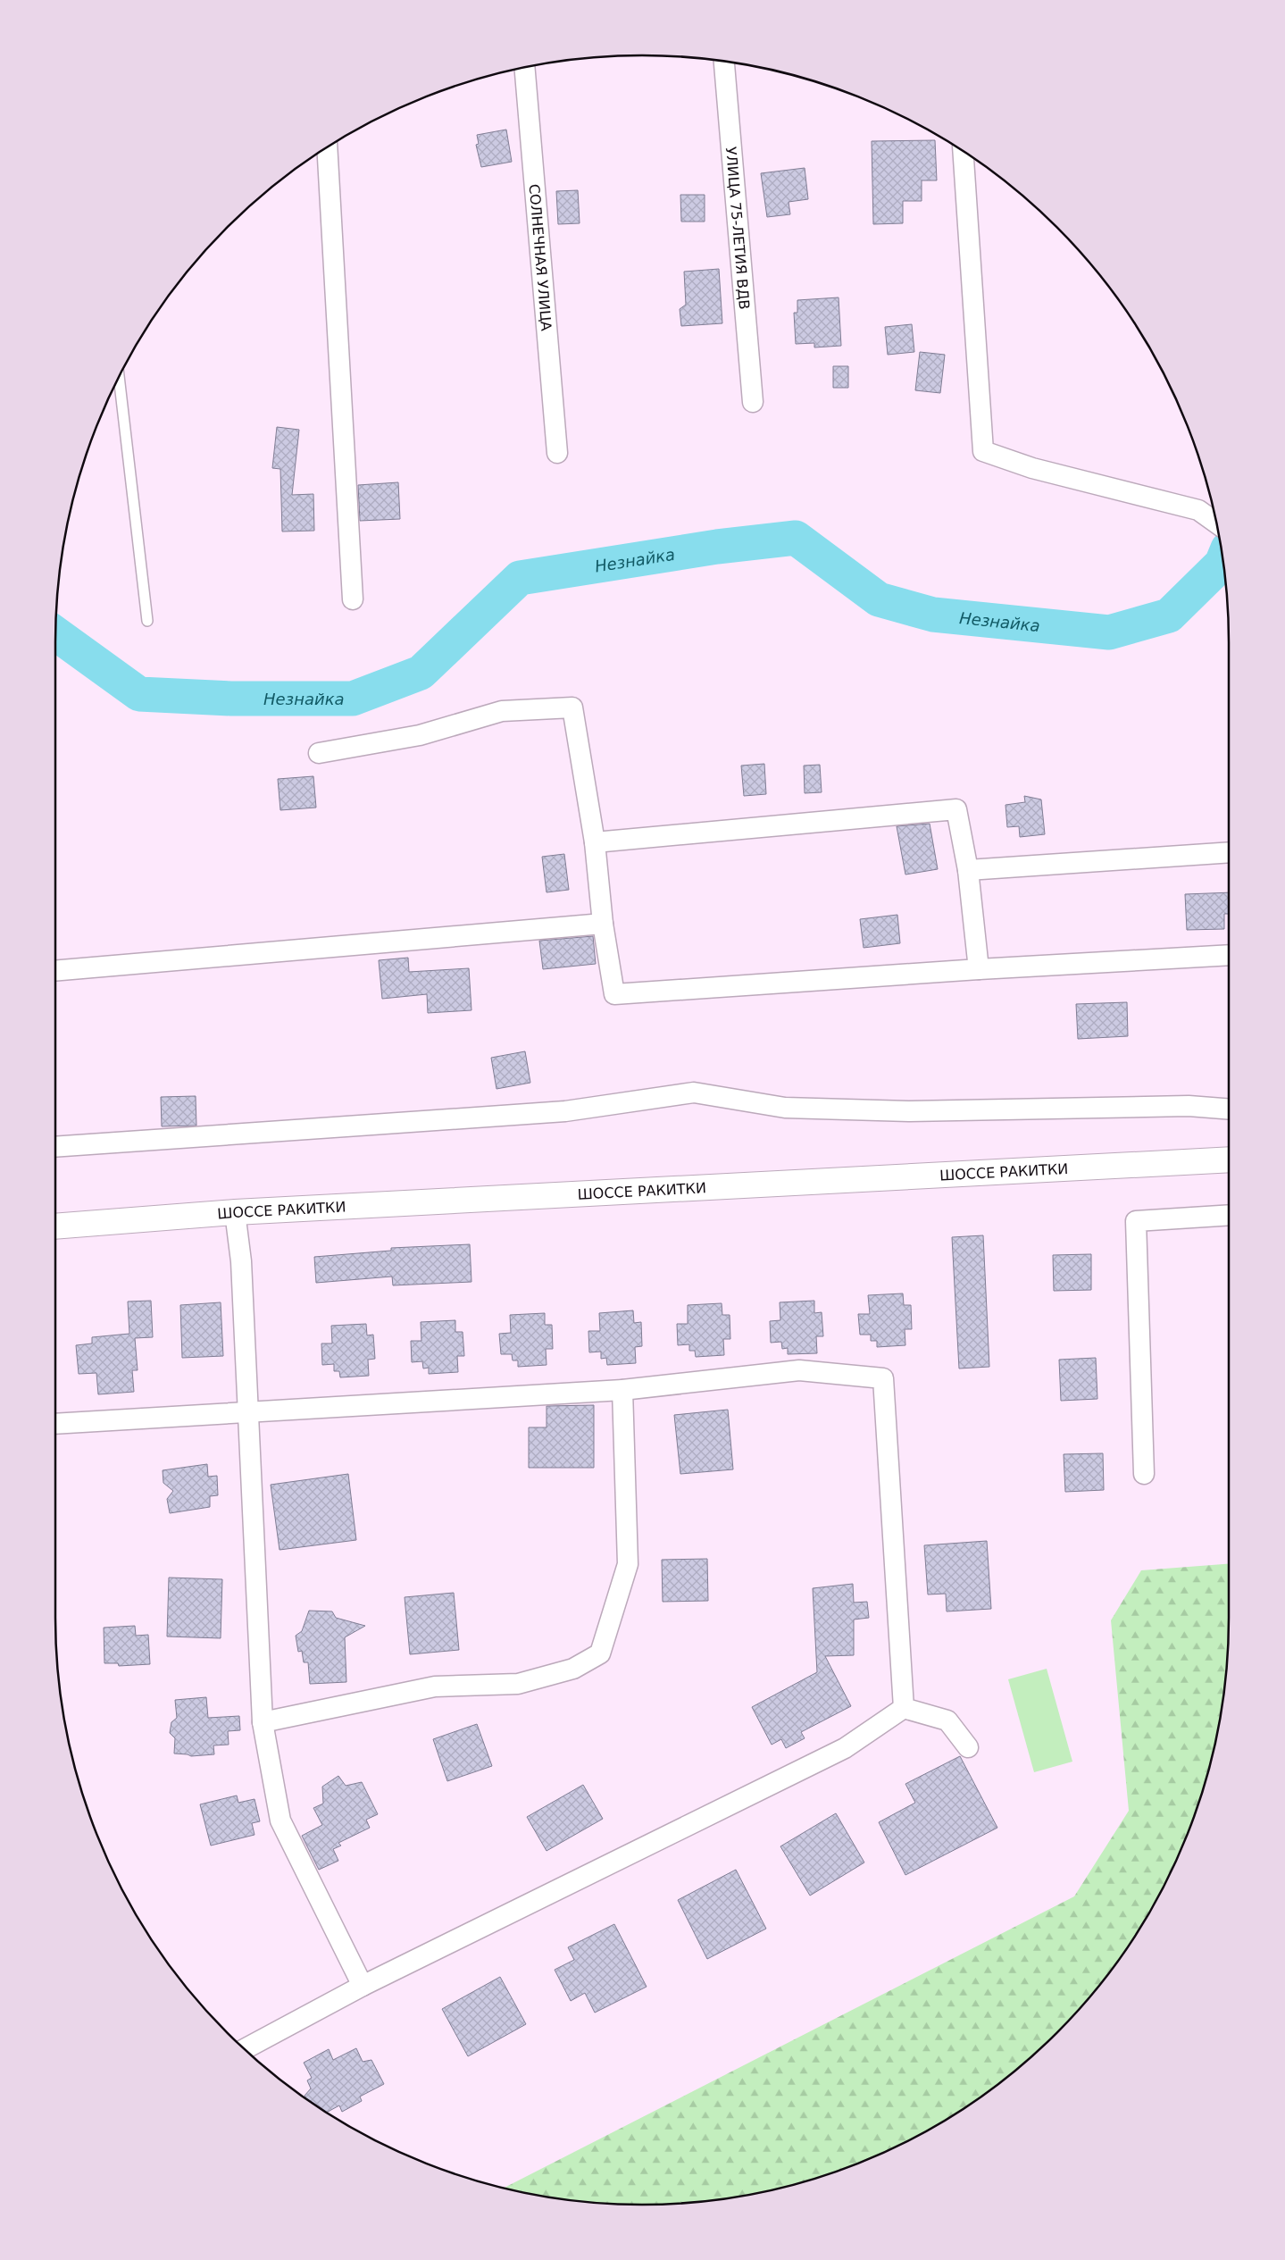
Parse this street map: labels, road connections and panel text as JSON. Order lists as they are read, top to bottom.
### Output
{
  "streets": {
    "main road": ["ШОССЕ РАКИТКИ"],
    "street": ["УЛИЦА 75-ЛЕТИЯ ВДВ", "СОЛНЕЧНАЯ УЛИЦА"]
  },
  "water": ["Незнайка"]
}
